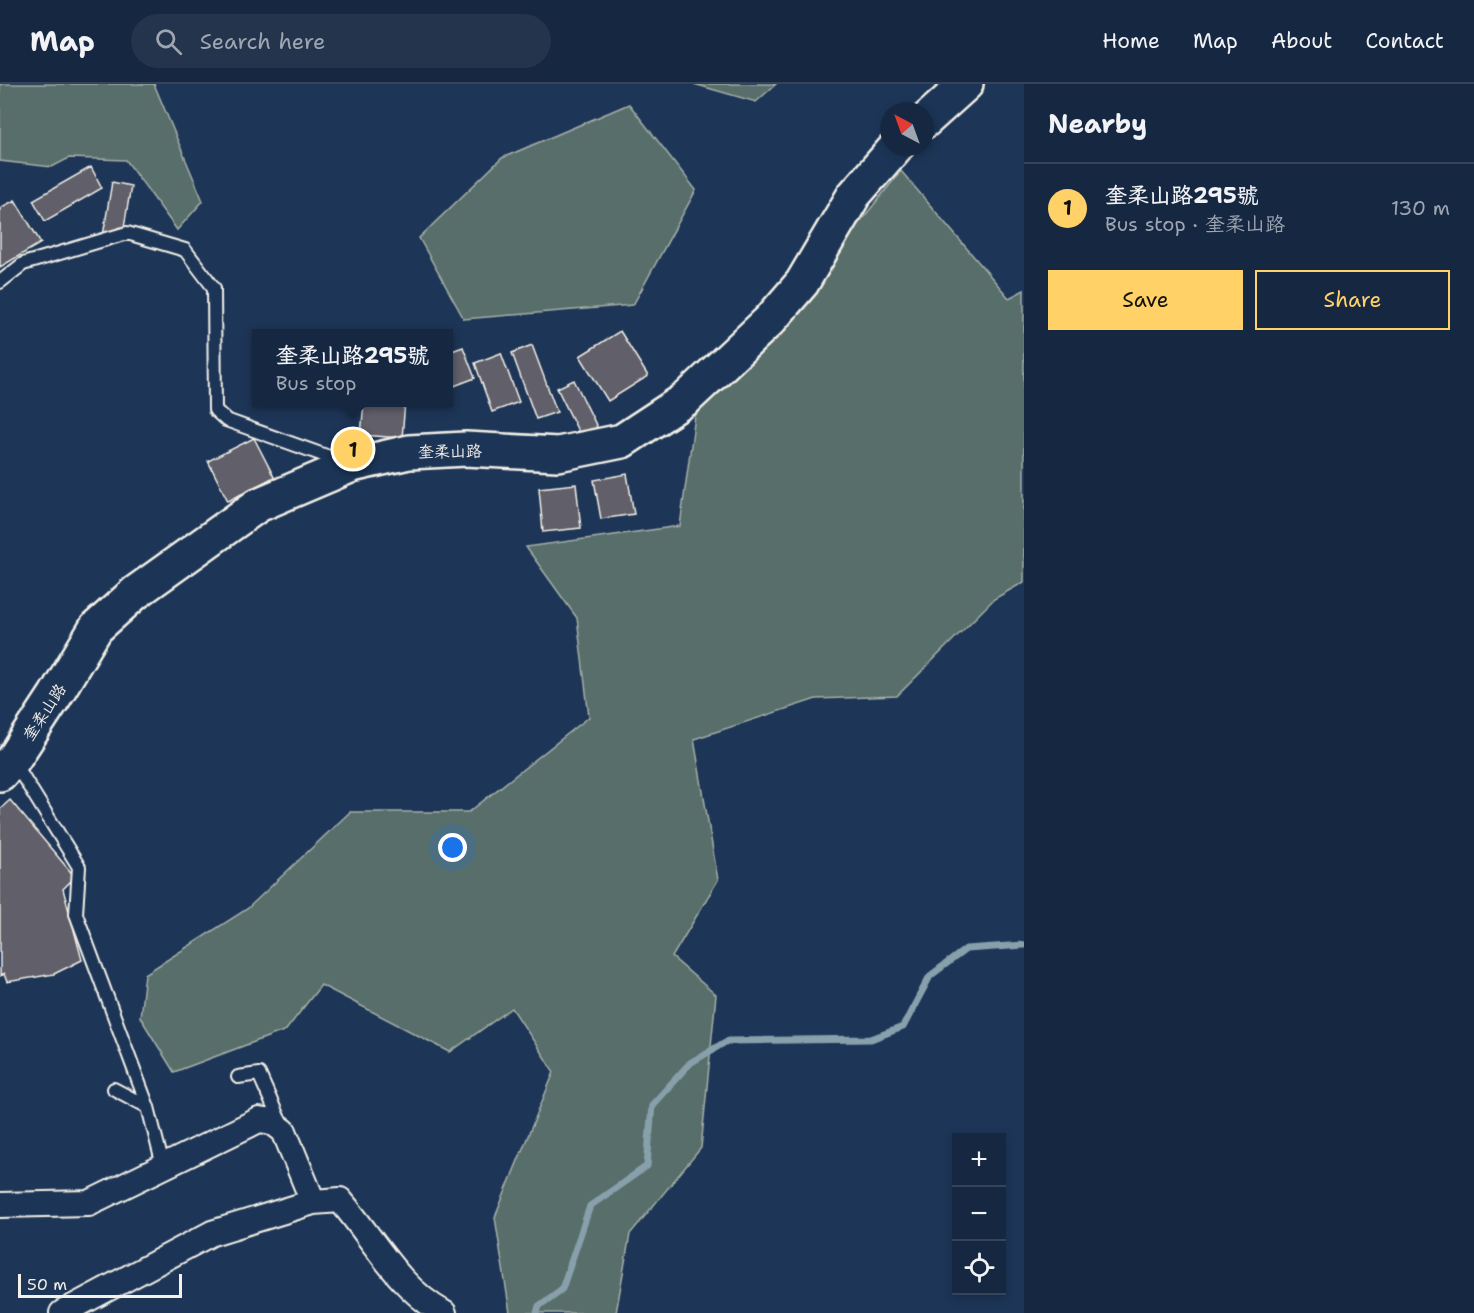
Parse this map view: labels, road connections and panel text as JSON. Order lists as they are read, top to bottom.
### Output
{
  "streets": {
    "street": ["奎柔山路"]
  },
  "scale_bar": "50 m",
  "north": "top left",
  "page": {
    "header": "Map",
    "search": "Search here",
    "nav": [
      "Home",
      "Map",
      "About",
      "Contact"
    ],
    "heading": "Nearby",
    "list": [
      {
        "mark": "1",
        "name": "奎柔山路295號",
        "note": "Bus stop · 奎柔山路",
        "value": "130 m"
      }
    ],
    "buttons": ["Save", "Share"],
    "popup": ["奎柔山路295號", "Bus stop"],
    "pins": "1",
    "map_buttons": ["+", "−"],
    "scale": "50 m"
  }
}
